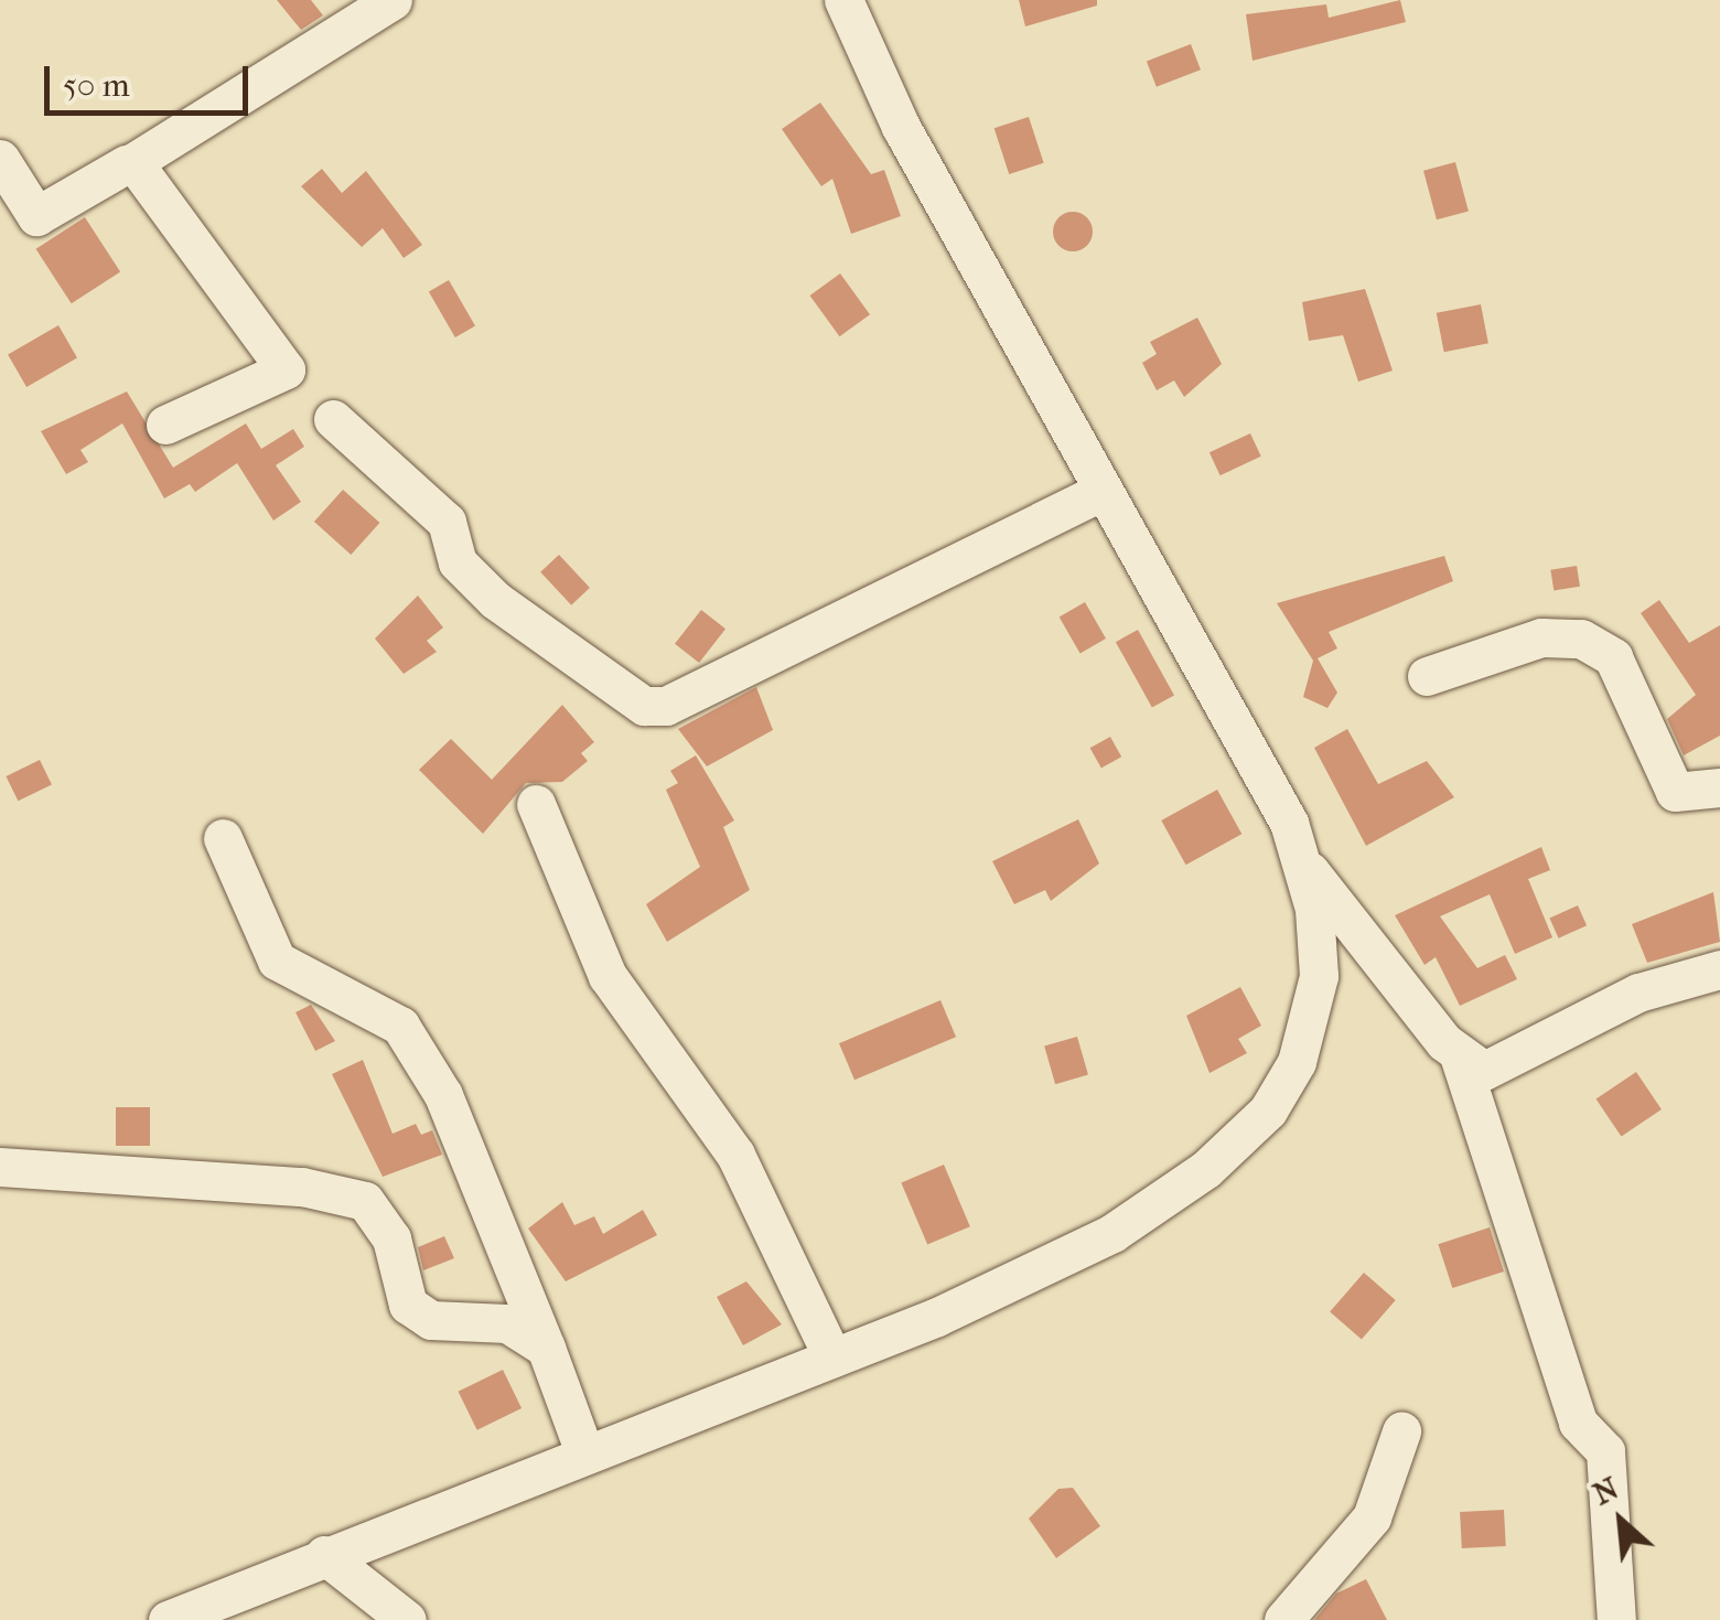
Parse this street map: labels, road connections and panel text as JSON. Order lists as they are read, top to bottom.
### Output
{
  "scale_bar": "50 m",
  "north": "top left"
}
